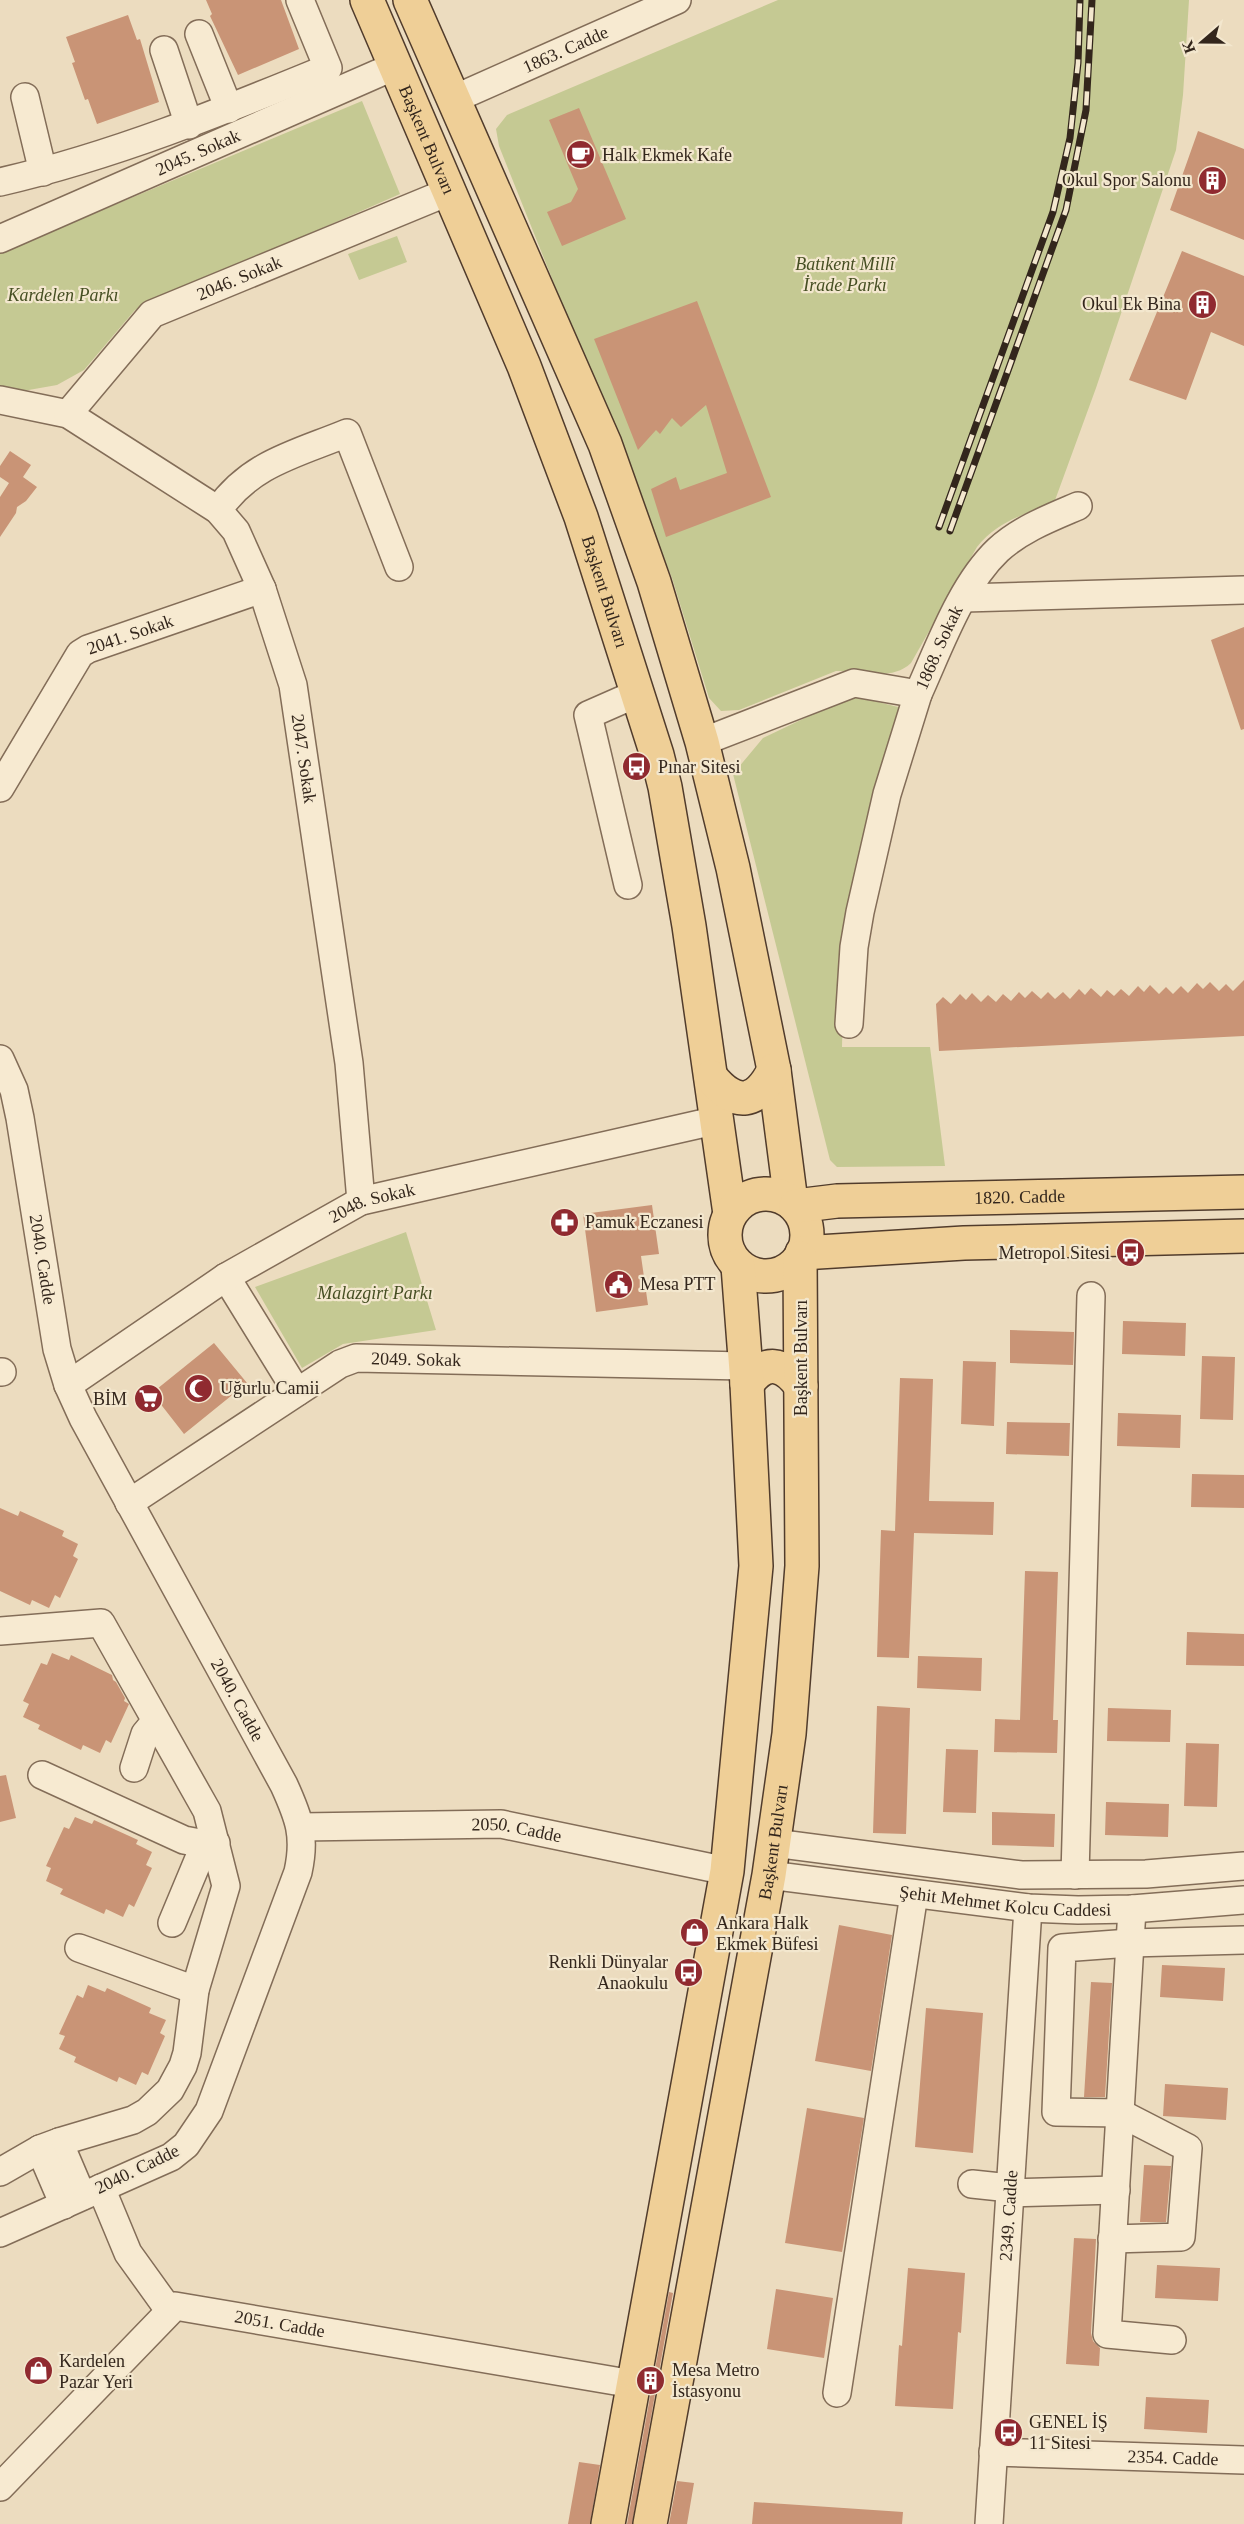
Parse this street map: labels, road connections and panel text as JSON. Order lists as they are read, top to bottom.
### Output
{
  "streets": {
    "main road": ["Başkent Bulvarı", "1820. Cadde"],
    "street": [
      "1863. Cadde",
      "2045. Sokak",
      "2046. Sokak",
      "2041. Sokak",
      "1868. Sokak",
      "2047. Sokak",
      "2048. Sokak",
      "2040. Cadde",
      "2049. Sokak",
      "2050. Cadde",
      "Şehit Mehmet Kolcu Caddesi",
      "2349. Cadde",
      "2051. Cadde",
      "2354. Cadde"
    ]
  },
  "crossings": [
    ["Başkent Bulvarı", "2045. Sokak"],
    ["Başkent Bulvarı", "2046. Sokak"],
    ["Başkent Bulvarı", "1820. Cadde"],
    ["Başkent Bulvarı", "2048. Sokak"],
    ["Başkent Bulvarı", "Şehit Mehmet Kolcu Caddesi"],
    ["2046. Sokak", "2047. Sokak"],
    ["2041. Sokak", "2047. Sokak"],
    ["2047. Sokak", "2048. Sokak"],
    ["2048. Sokak", "2040. Cadde"],
    ["2040. Cadde", "2049. Sokak"],
    ["2040. Cadde", "2050. Cadde"],
    ["Şehit Mehmet Kolcu Caddesi", "2349. Cadde"],
    ["2349. Cadde", "2354. Cadde"]
  ],
  "parks": ["Batıkent Millî İrade Parkı", "Kardelen Parkı", "Malazgirt Parkı"],
  "places": {
    "cafe": ["Halk Ekmek Kafe"],
    "building": ["Okul Spor Salonu", "Okul Ek Bina", "Mesa Metro İstasyonu"],
    "bus stop": [
      "Pınar Sitesi",
      "Metropol Sitesi",
      "Renkli Dünyalar Anaokulu",
      "GENEL İŞ 11 Sitesi"
    ],
    "pharmacy": ["Pamuk Eczanesi"],
    "public building": ["Mesa PTT"],
    "mosque": ["Uğurlu Camii"],
    "supermarket": ["BİM"],
    "shop": ["Ankara Halk Ekmek Büfesi", "Kardelen Pazar Yeri"]
  },
  "north": "left"
}
